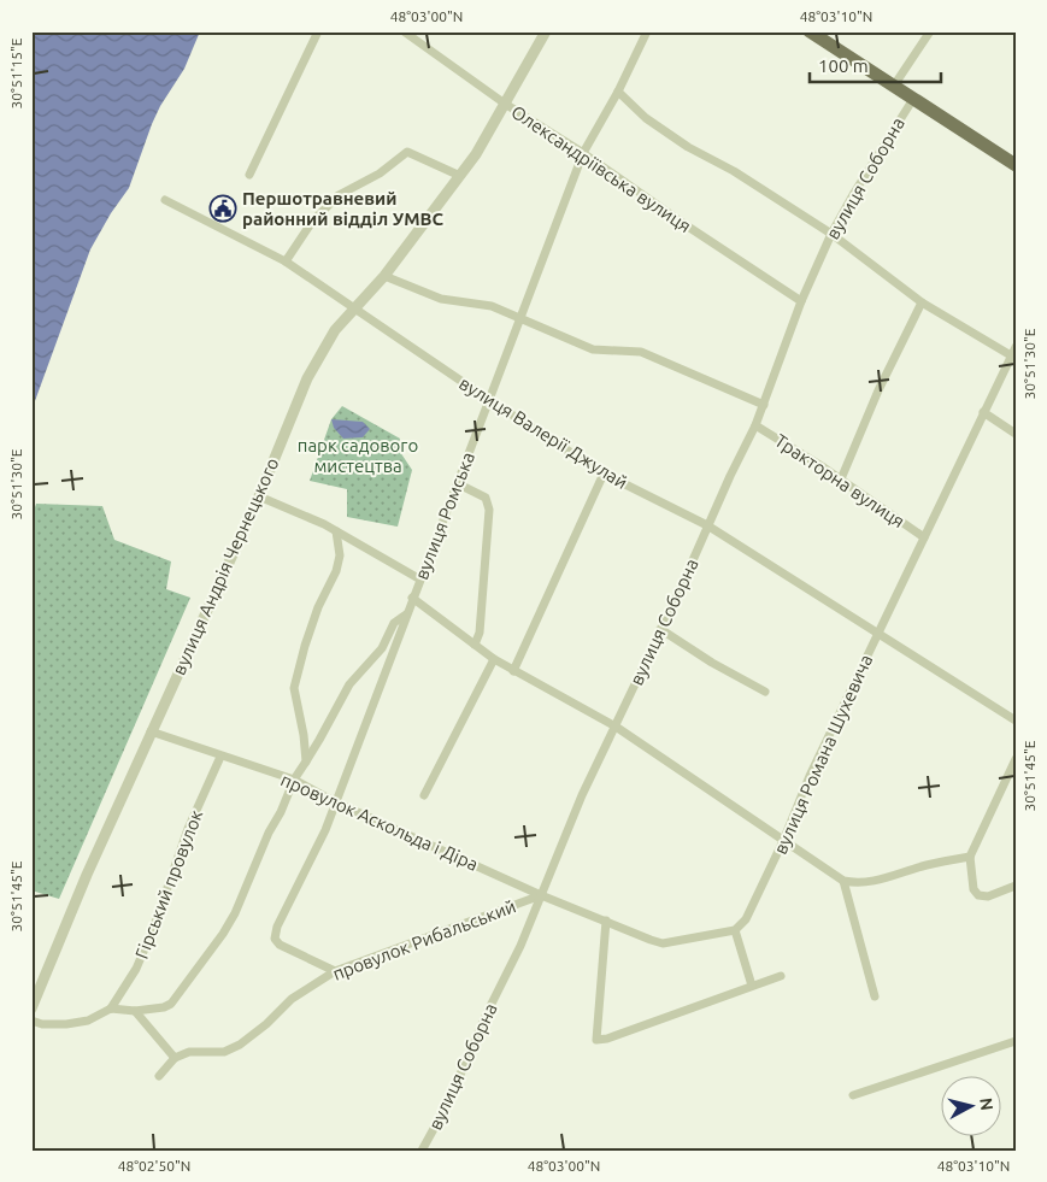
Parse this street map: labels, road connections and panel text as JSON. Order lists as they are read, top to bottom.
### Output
{
  "streets": {
    "street": [
      "Олександріївська вулиця",
      "вулиця Соборна",
      "вулиця Валерії Джулай",
      "Тракторна вулиця",
      "вулиця Ромська",
      "вулиця Андрія Чернецького",
      "вулиця Романа Шухевича",
      "провулок Аскольда і Діра",
      "Гірський провулок",
      "провулок Рибальський"
    ]
  },
  "crossings": [
    ["Олександріївська вулиця", "вулиця Соборна"],
    ["Олександріївська вулиця", "вулиця Ромська"],
    ["Олександріївська вулиця", "вулиця Андрія Чернецького"],
    ["вулиця Соборна", "вулиця Валерії Джулай"],
    ["вулиця Соборна", "Тракторна вулиця"],
    ["вулиця Соборна", "провулок Аскольда і Діра"],
    ["вулиця Соборна", "провулок Рибальський"],
    ["вулиця Валерії Джулай", "вулиця Ромська"],
    ["вулиця Валерії Джулай", "вулиця Андрія Чернецького"],
    ["вулиця Валерії Джулай", "вулиця Романа Шухевича"],
    ["Тракторна вулиця", "вулиця Романа Шухевича"],
    ["вулиця Ромська", "провулок Аскольда і Діра"],
    ["вулиця Ромська", "провулок Рибальський"],
    ["вулиця Андрія Чернецького", "провулок Аскольда і Діра"],
    ["провулок Аскольда і Діра", "Гірський провулок"],
    ["провулок Аскольда і Діра", "провулок Рибальський"]
  ],
  "parks": ["парк садового мистецтва"],
  "places": {
    "public building": ["Першотравневий районний відділ УМВС"]
  },
  "scale_bar": "100 m",
  "north": "right",
  "coordinates": [
    "48°03'00\"N",
    "48°03'10\"N",
    "30°51'15\"E",
    "30°51'30\"E",
    "30°51'45\"E",
    "48°02'50\"N"
  ]
}
